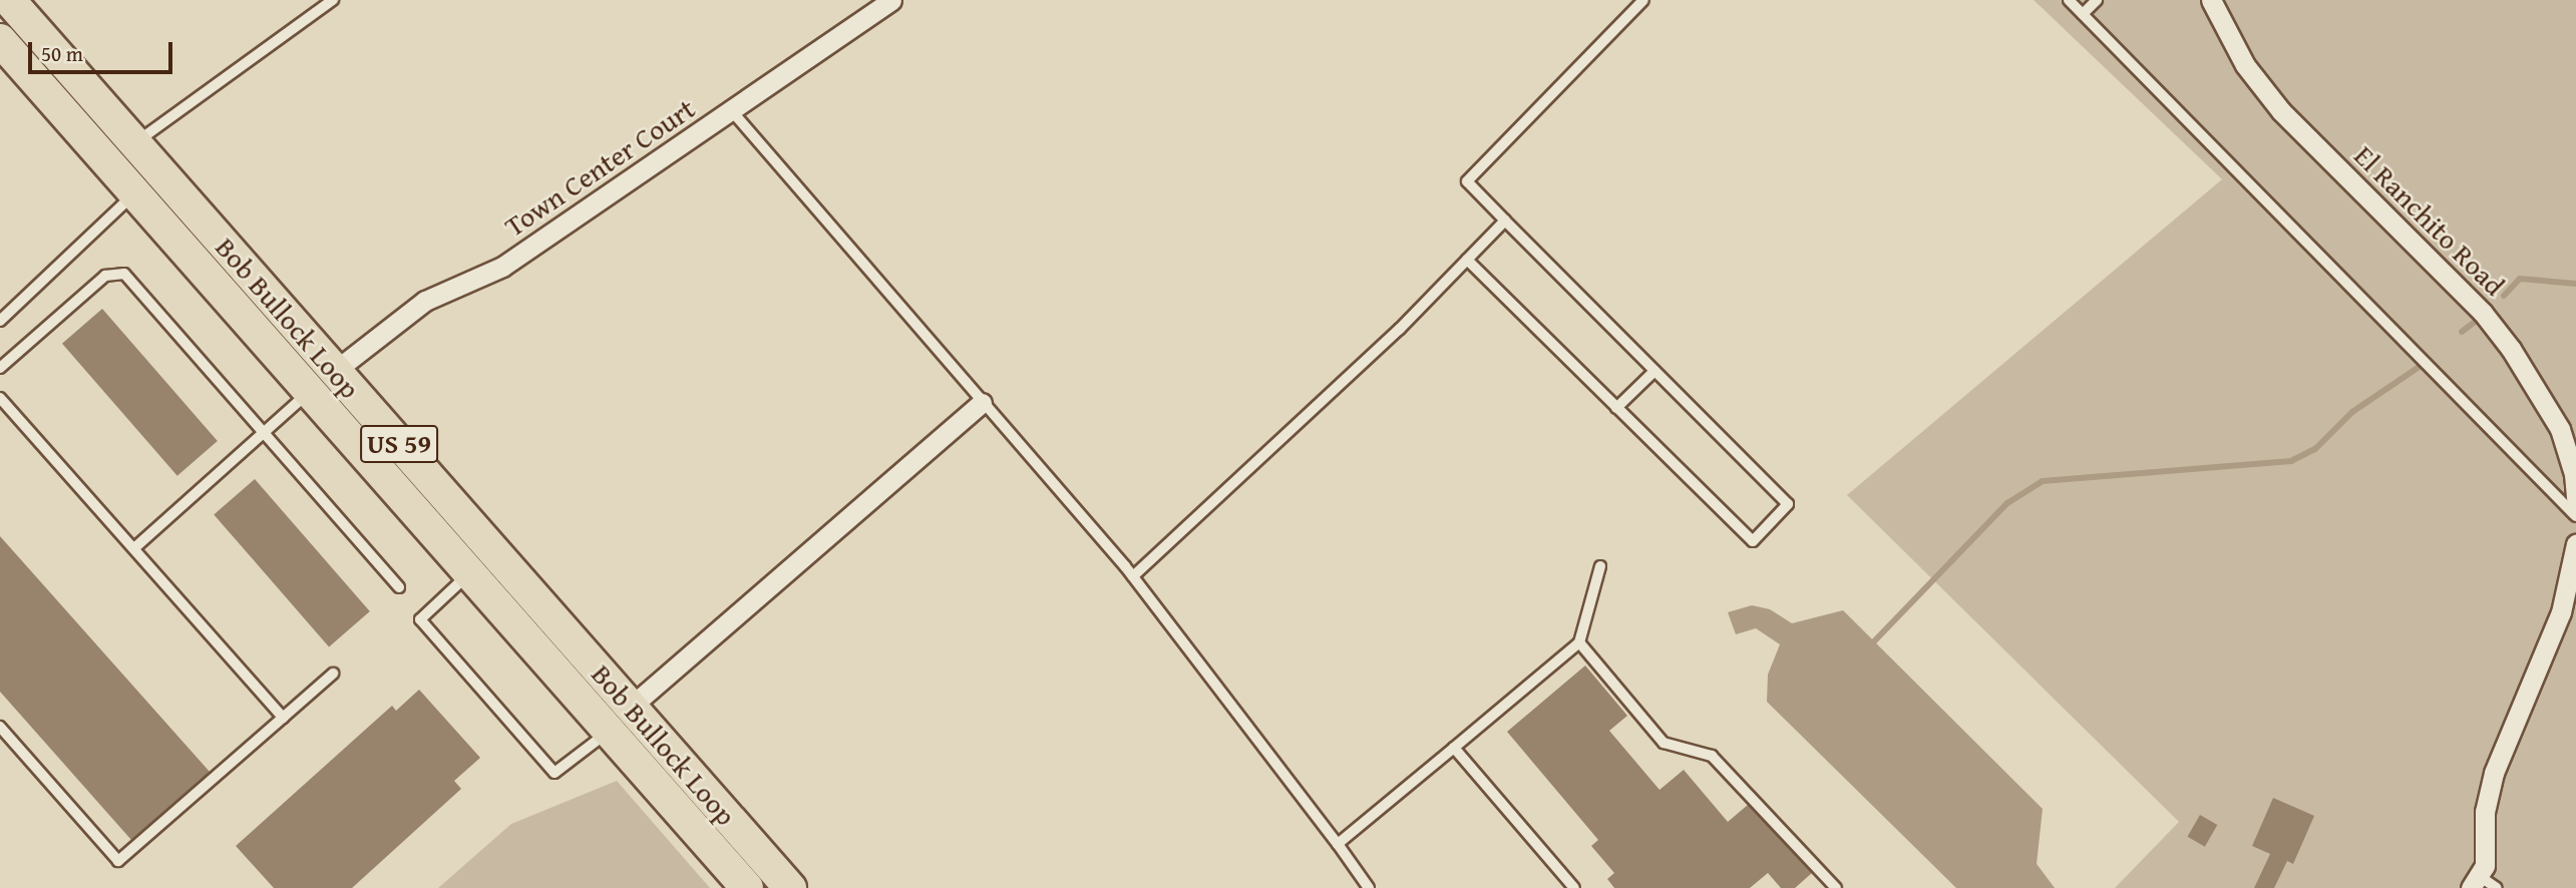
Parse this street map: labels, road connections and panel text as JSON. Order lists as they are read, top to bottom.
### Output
{
  "streets": {
    "highway": ["Bob Bullock Loop", "US 59"],
    "street": ["Town Center Court", "El Ranchito Road"]
  },
  "crossings": [
    ["Town Center Court", "Bob Bullock Loop"]
  ],
  "scale_bar": "50 m"
}
